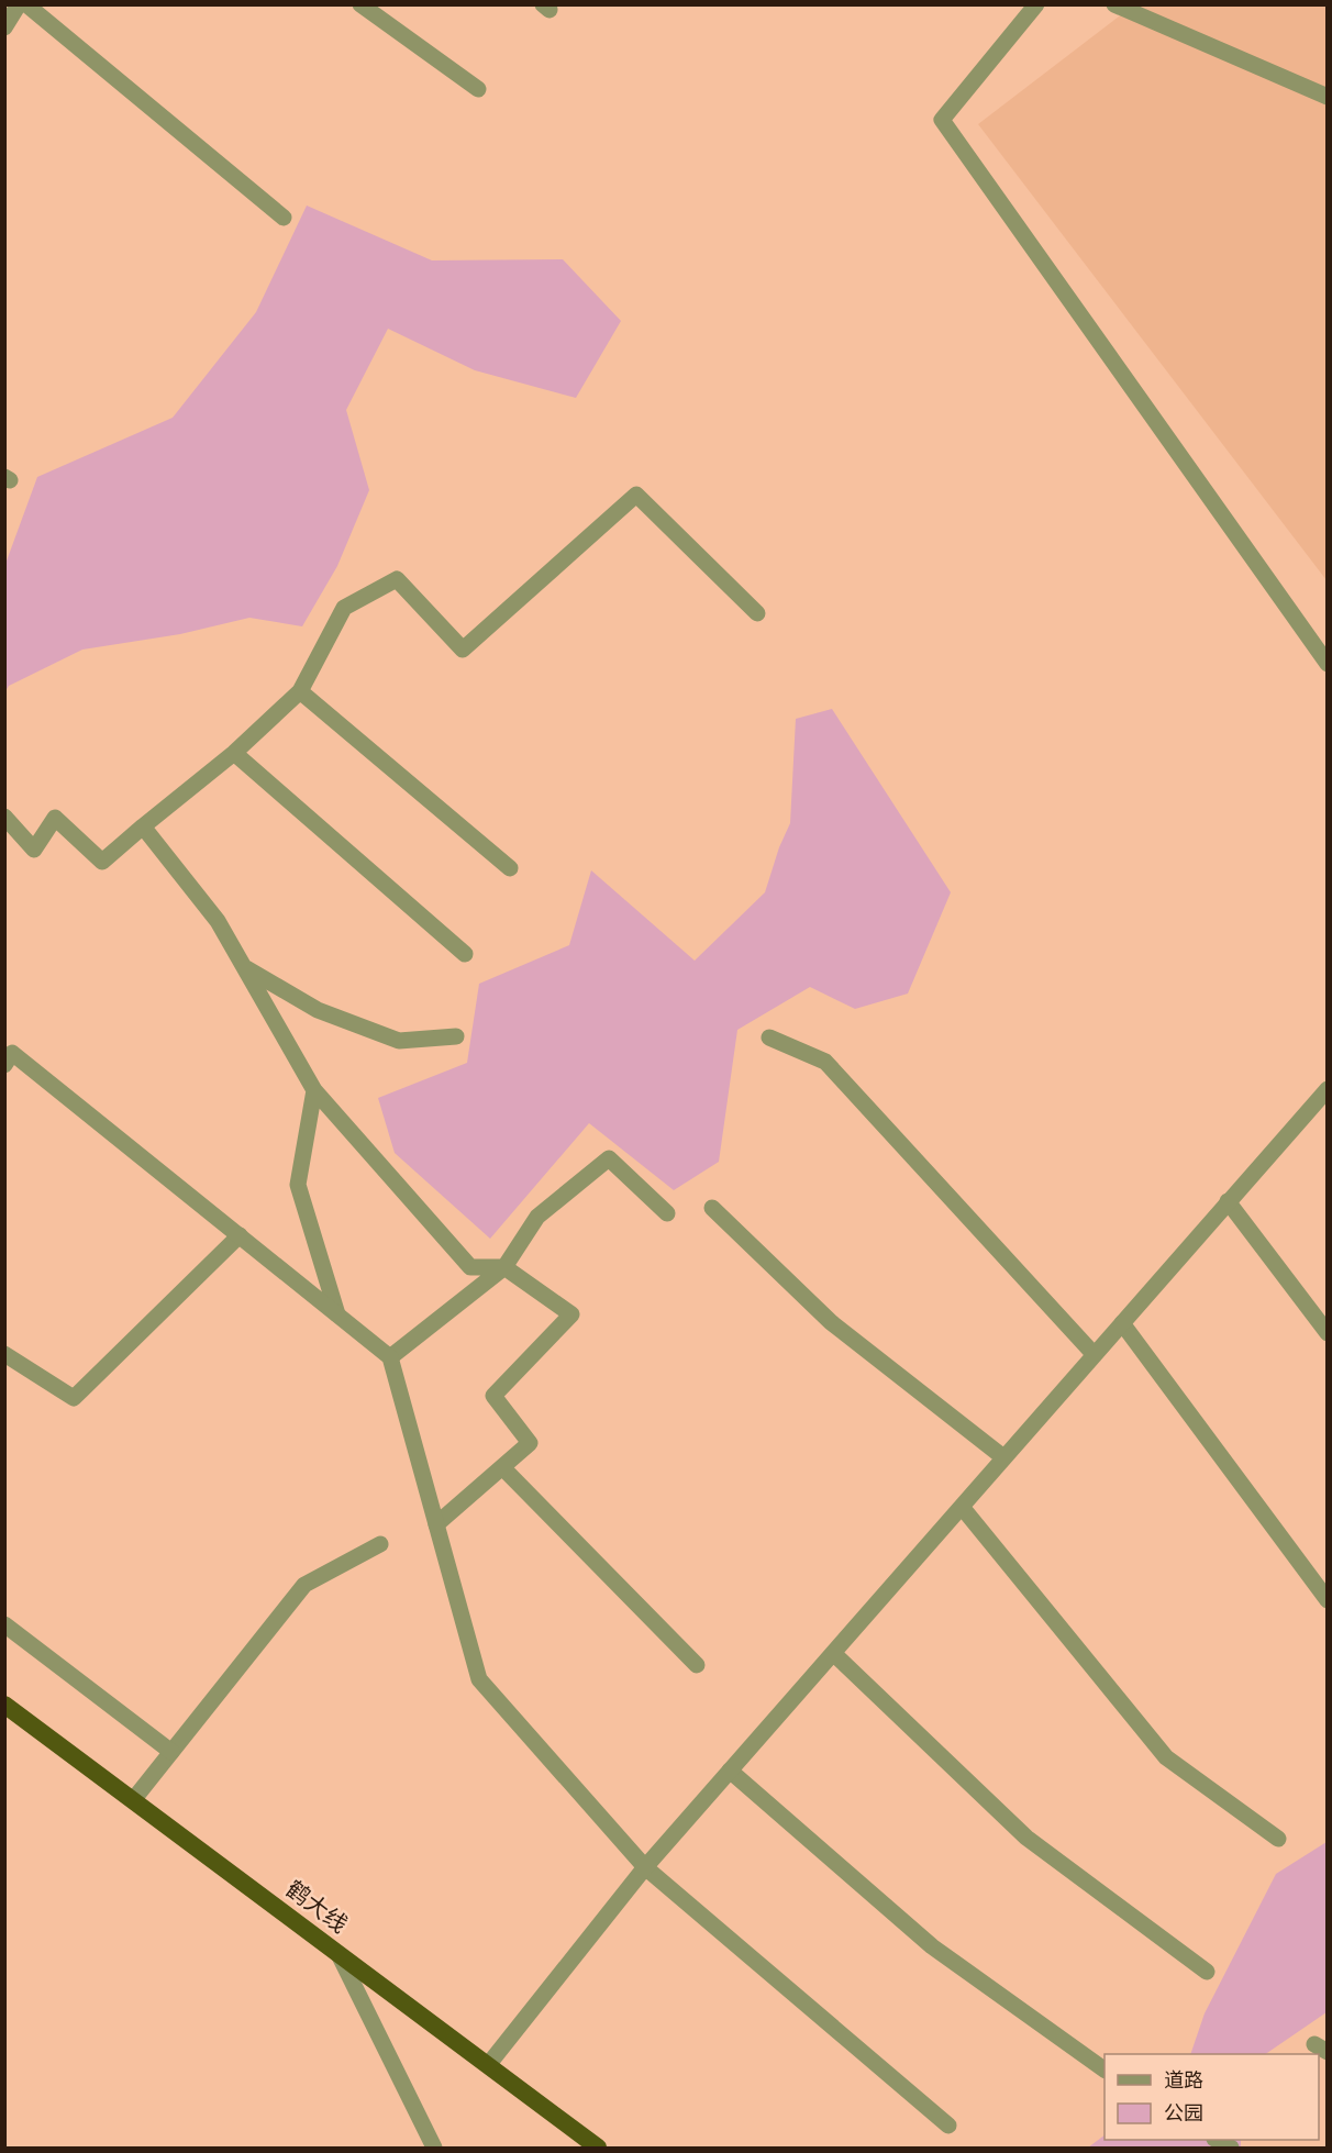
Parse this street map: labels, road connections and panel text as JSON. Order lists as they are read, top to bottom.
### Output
{
  "streets": {
    "highway": ["鹤大线"]
  },
  "legend": ["道路", "公园"]
}
